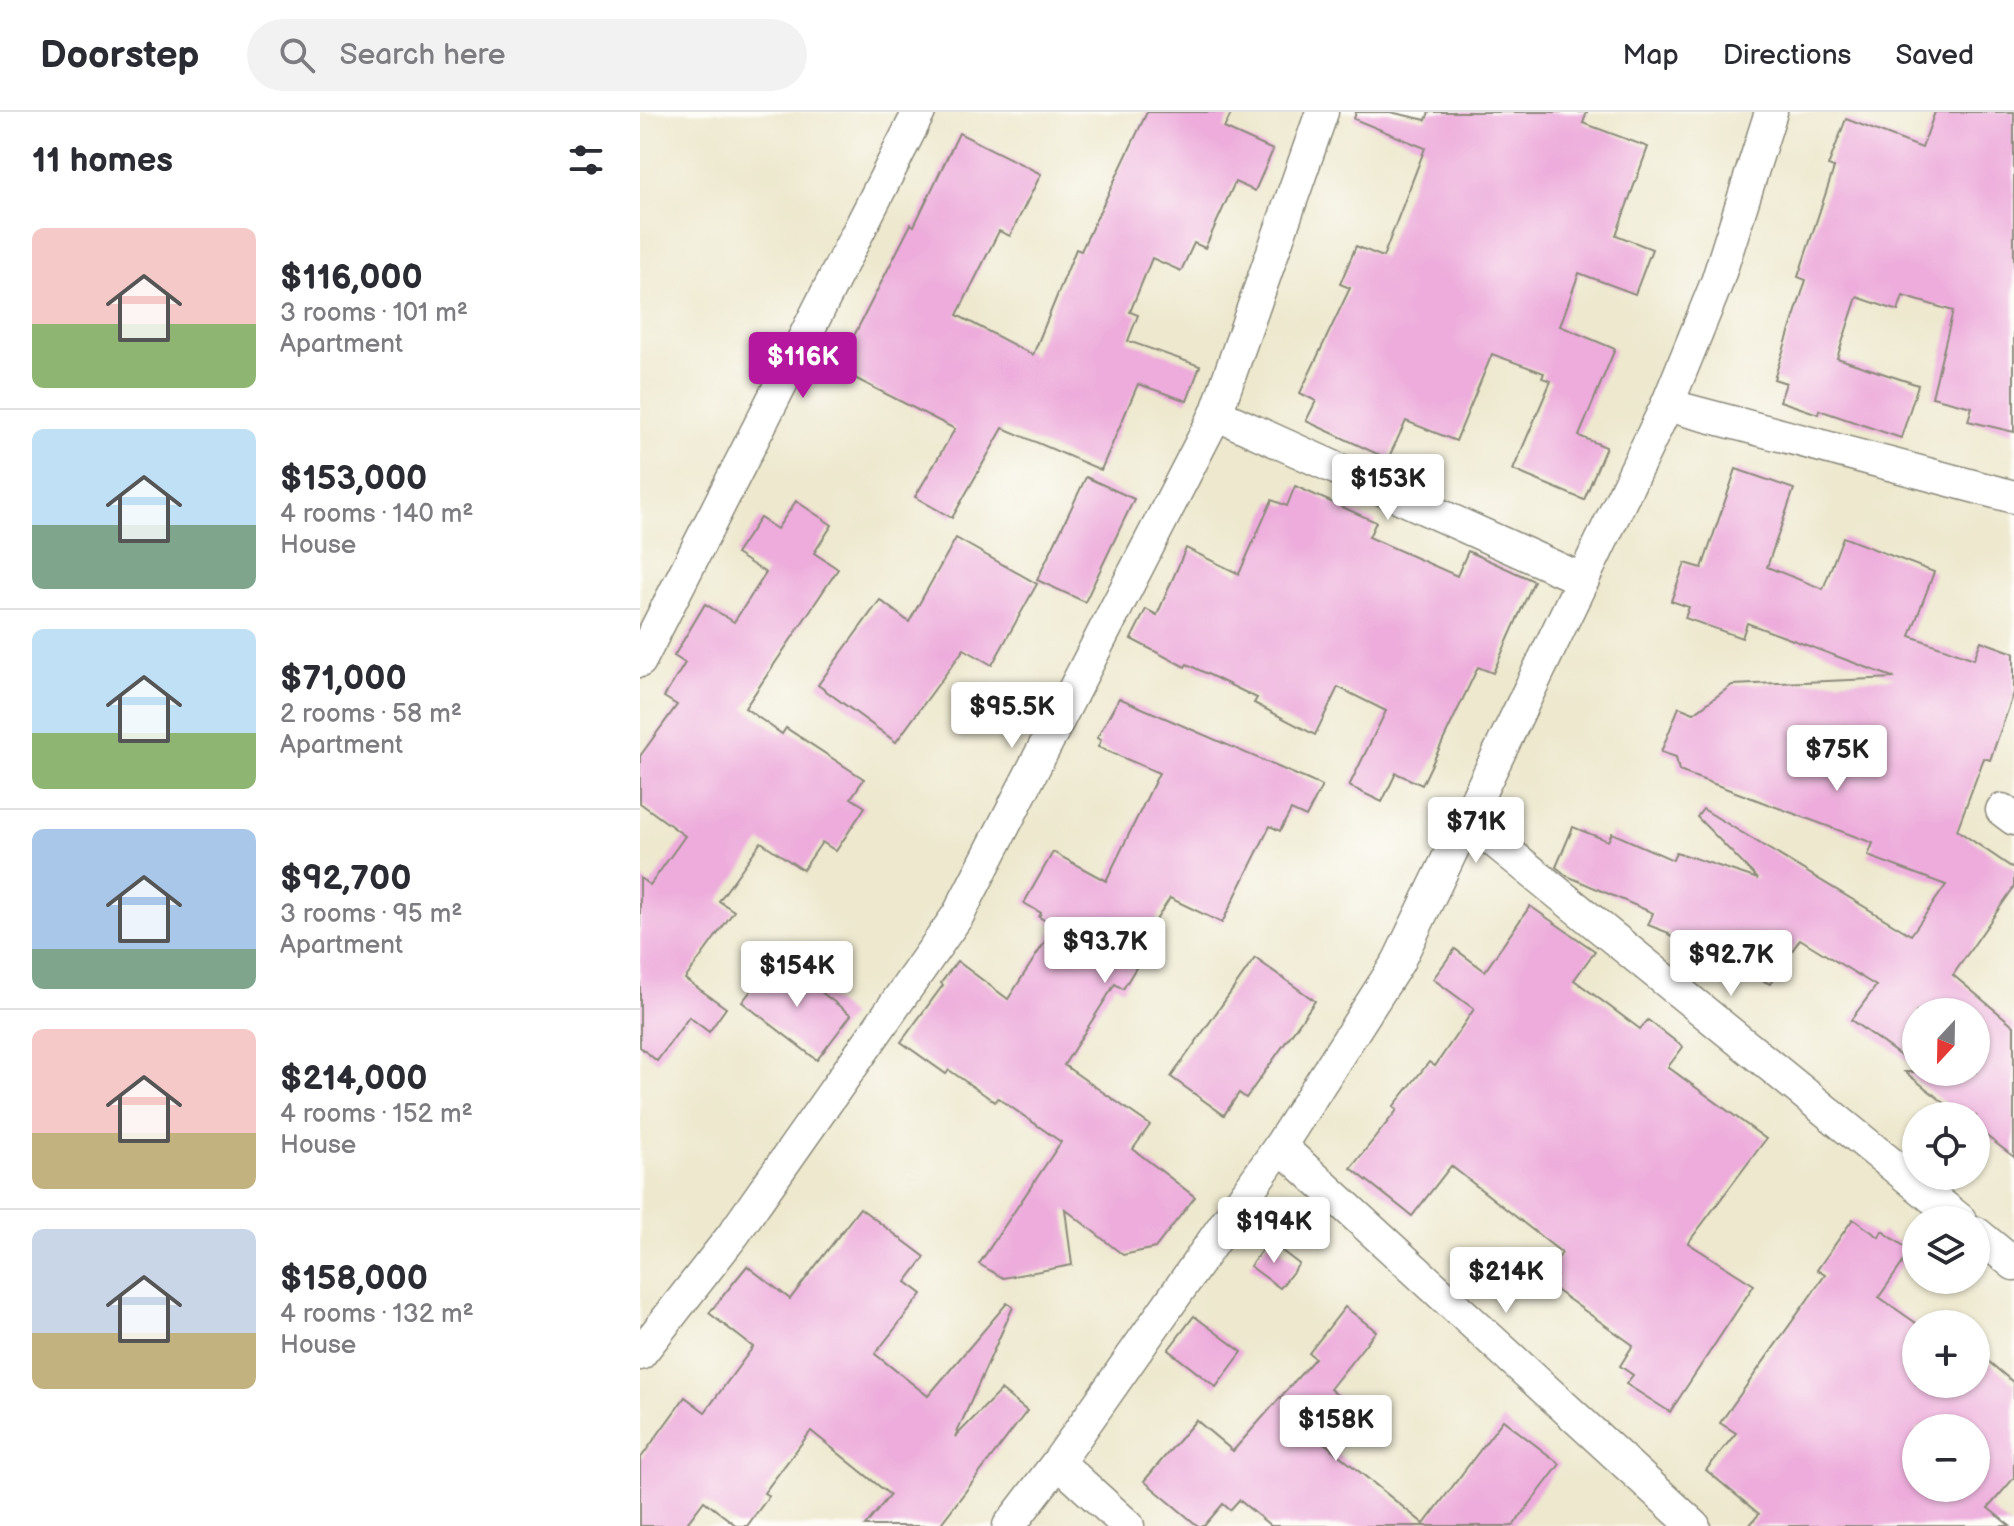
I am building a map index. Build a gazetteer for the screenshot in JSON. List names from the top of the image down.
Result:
{
  "north": "bottom",
  "page": {
    "header": "Doorstep",
    "search": "Search here",
    "nav": ["Map", "Directions", "Saved"],
    "heading": "11 homes",
    "list": [
      {
        "name": "$116,000",
        "note": "3 rooms · 101 m² · Apartment"
      },
      {
        "name": "$153,000",
        "note": "4 rooms · 140 m² · House"
      },
      {
        "name": "$71,000",
        "note": "2 rooms · 58 m² · Apartment"
      },
      {
        "name": "$92,700",
        "note": "3 rooms · 95 m² · Apartment"
      },
      {
        "name": "$214,000",
        "note": "4 rooms · 152 m² · House"
      },
      {
        "name": "$158,000",
        "note": "4 rooms · 132 m² · House"
      }
    ],
    "price": [
      "$116K",
      "$153K",
      "$95.5K",
      "$75K",
      "$71K",
      "$93.7K",
      "$92.7K",
      "$154K",
      "$194K",
      "$214K",
      "$158K"
    ],
    "map_buttons": ["+", "−"]
  }
}
